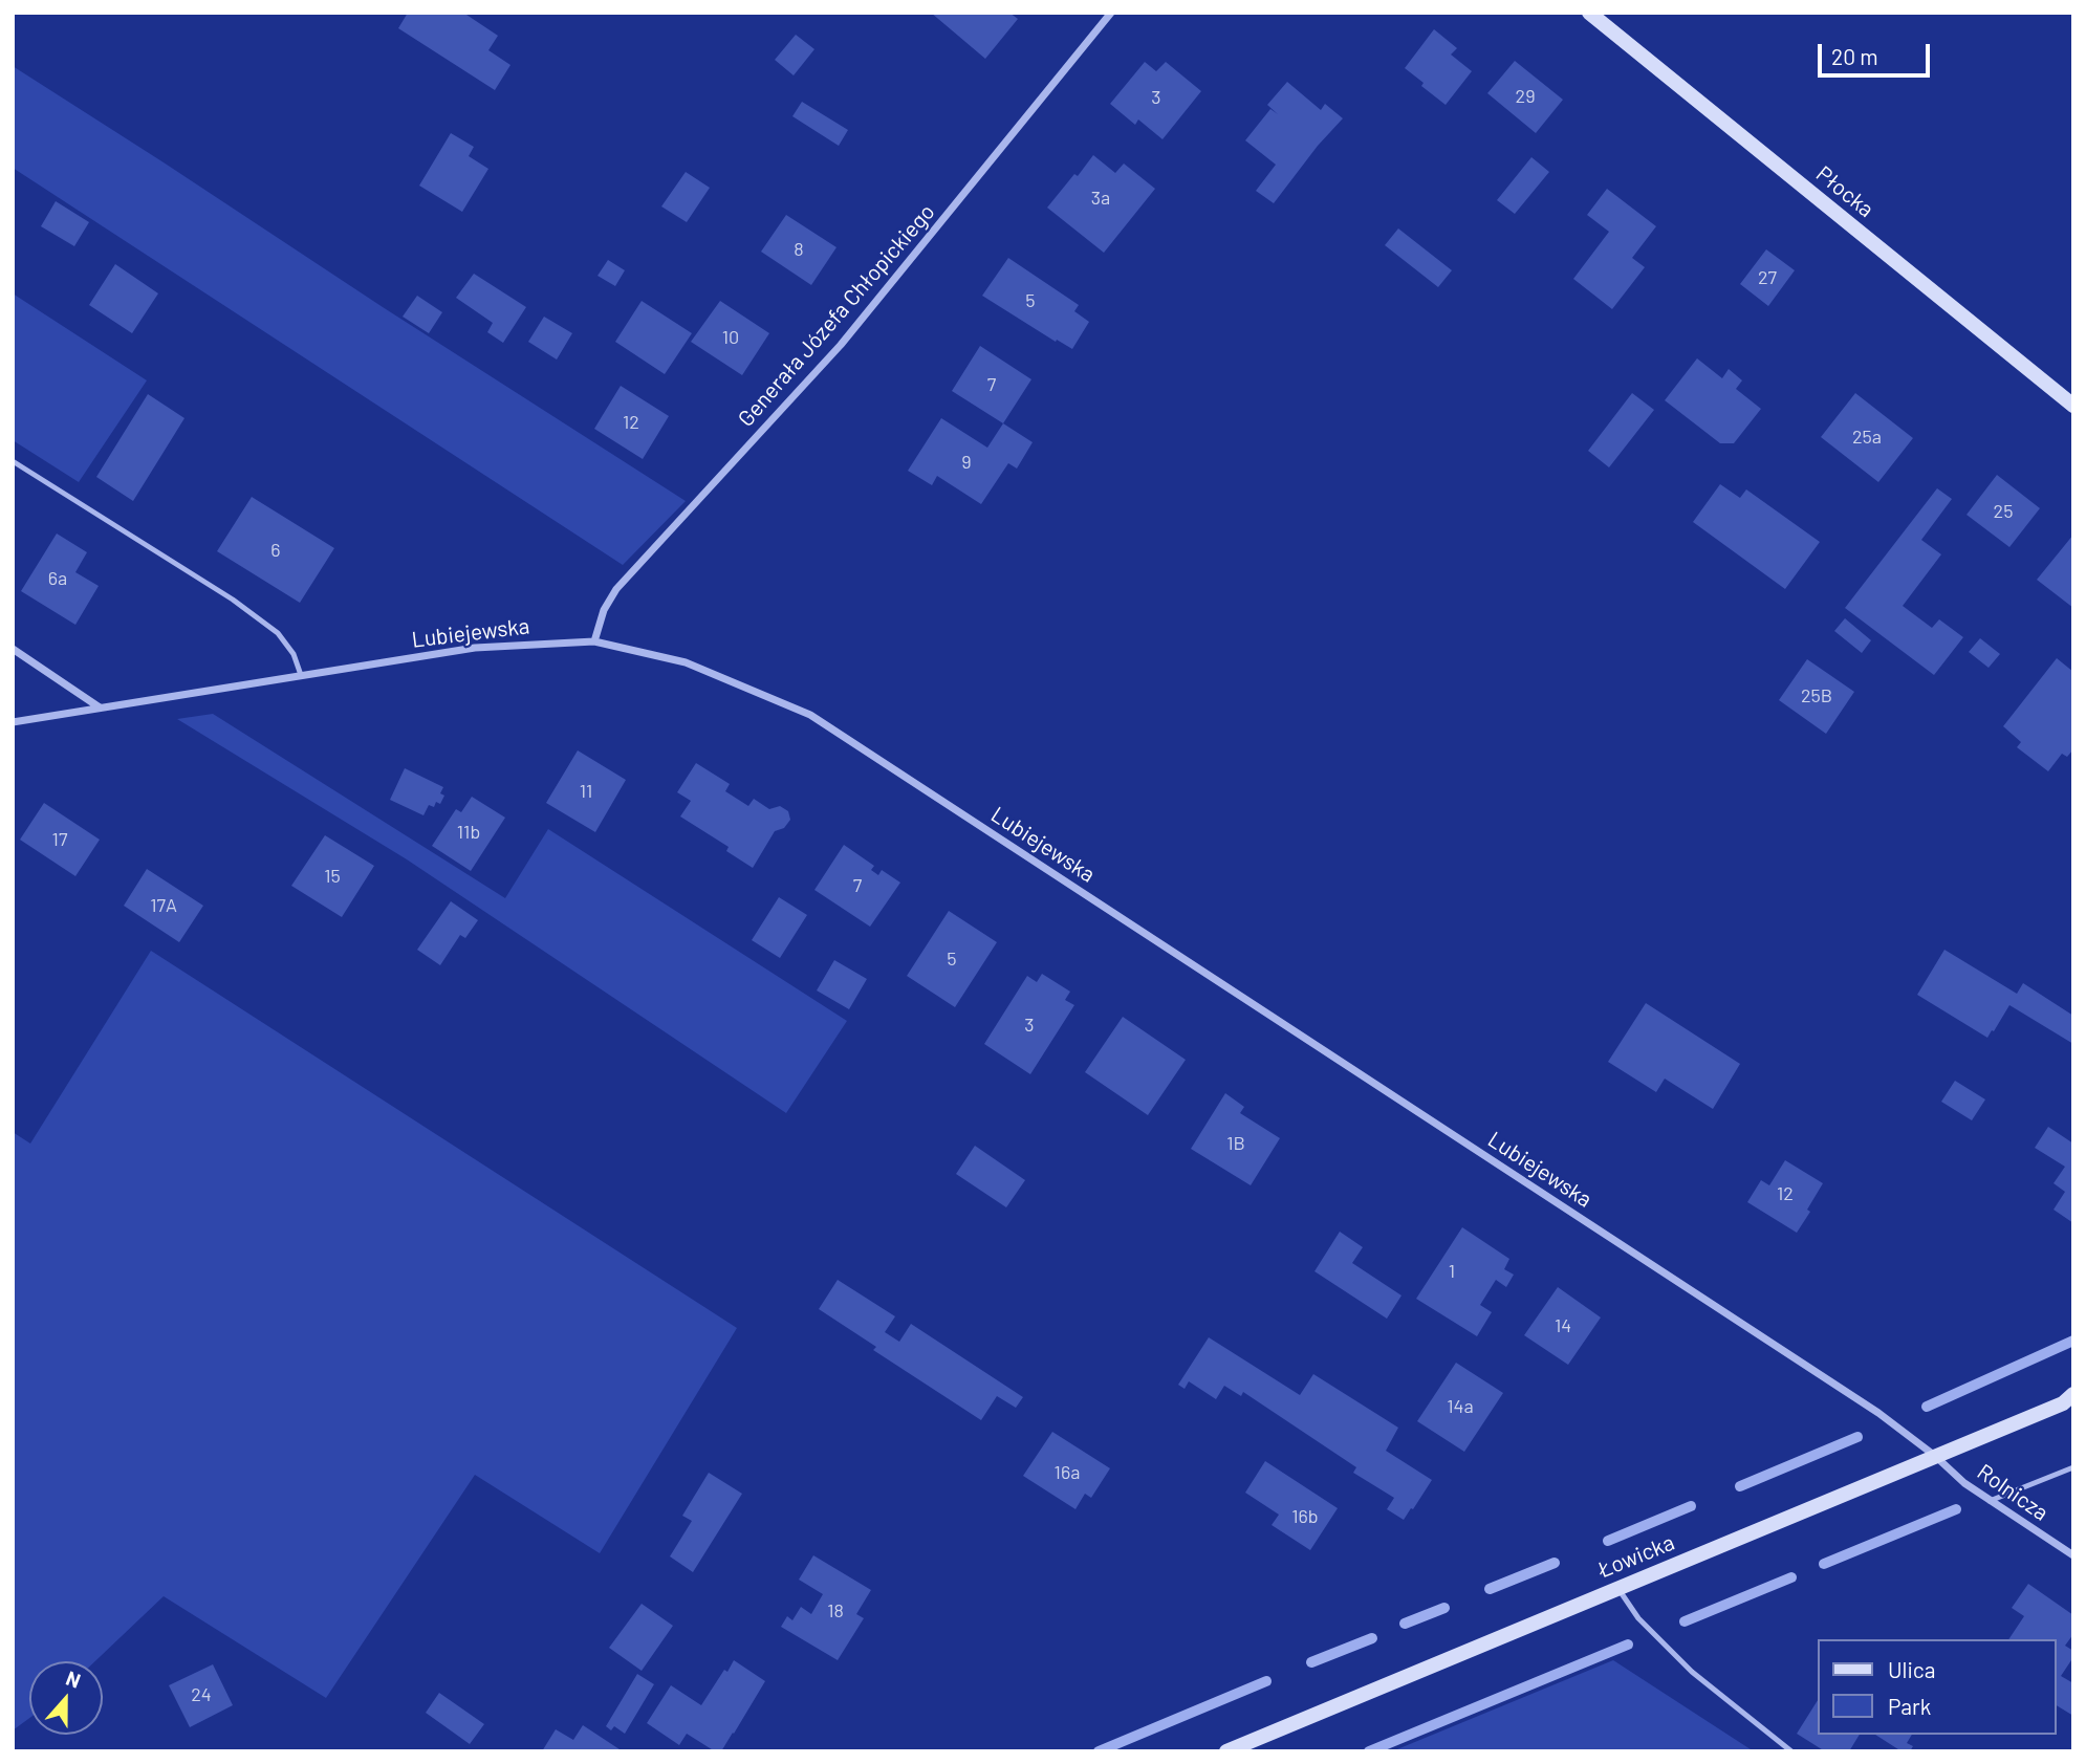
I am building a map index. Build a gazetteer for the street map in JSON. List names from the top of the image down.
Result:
{
  "streets": {
    "street": [
      "Płocka",
      "Generała Józefa Chłopickiego",
      "Lubiejewska",
      "Rolnicza",
      "Łowicka"
    ]
  },
  "crossings": [
    ["Generała Józefa Chłopickiego", "Lubiejewska"],
    ["Lubiejewska", "Rolnicza"],
    ["Lubiejewska", "Łowicka"],
    ["Rolnicza", "Łowicka"]
  ],
  "house_numbers": [
    "29",
    "3",
    "3a",
    "8",
    "27",
    "5",
    "10",
    "7",
    "12",
    "25a",
    "9",
    "25",
    "6",
    "6a",
    "25B",
    "11",
    "11b",
    "17",
    "15",
    "7",
    "17A",
    "5",
    "3",
    "1B",
    "12",
    "1",
    "14",
    "14a",
    "16a",
    "16b",
    "18",
    "24"
  ],
  "legend": ["Ulica", "Park"],
  "scale_bar": "20 m",
  "north": "top"
}
